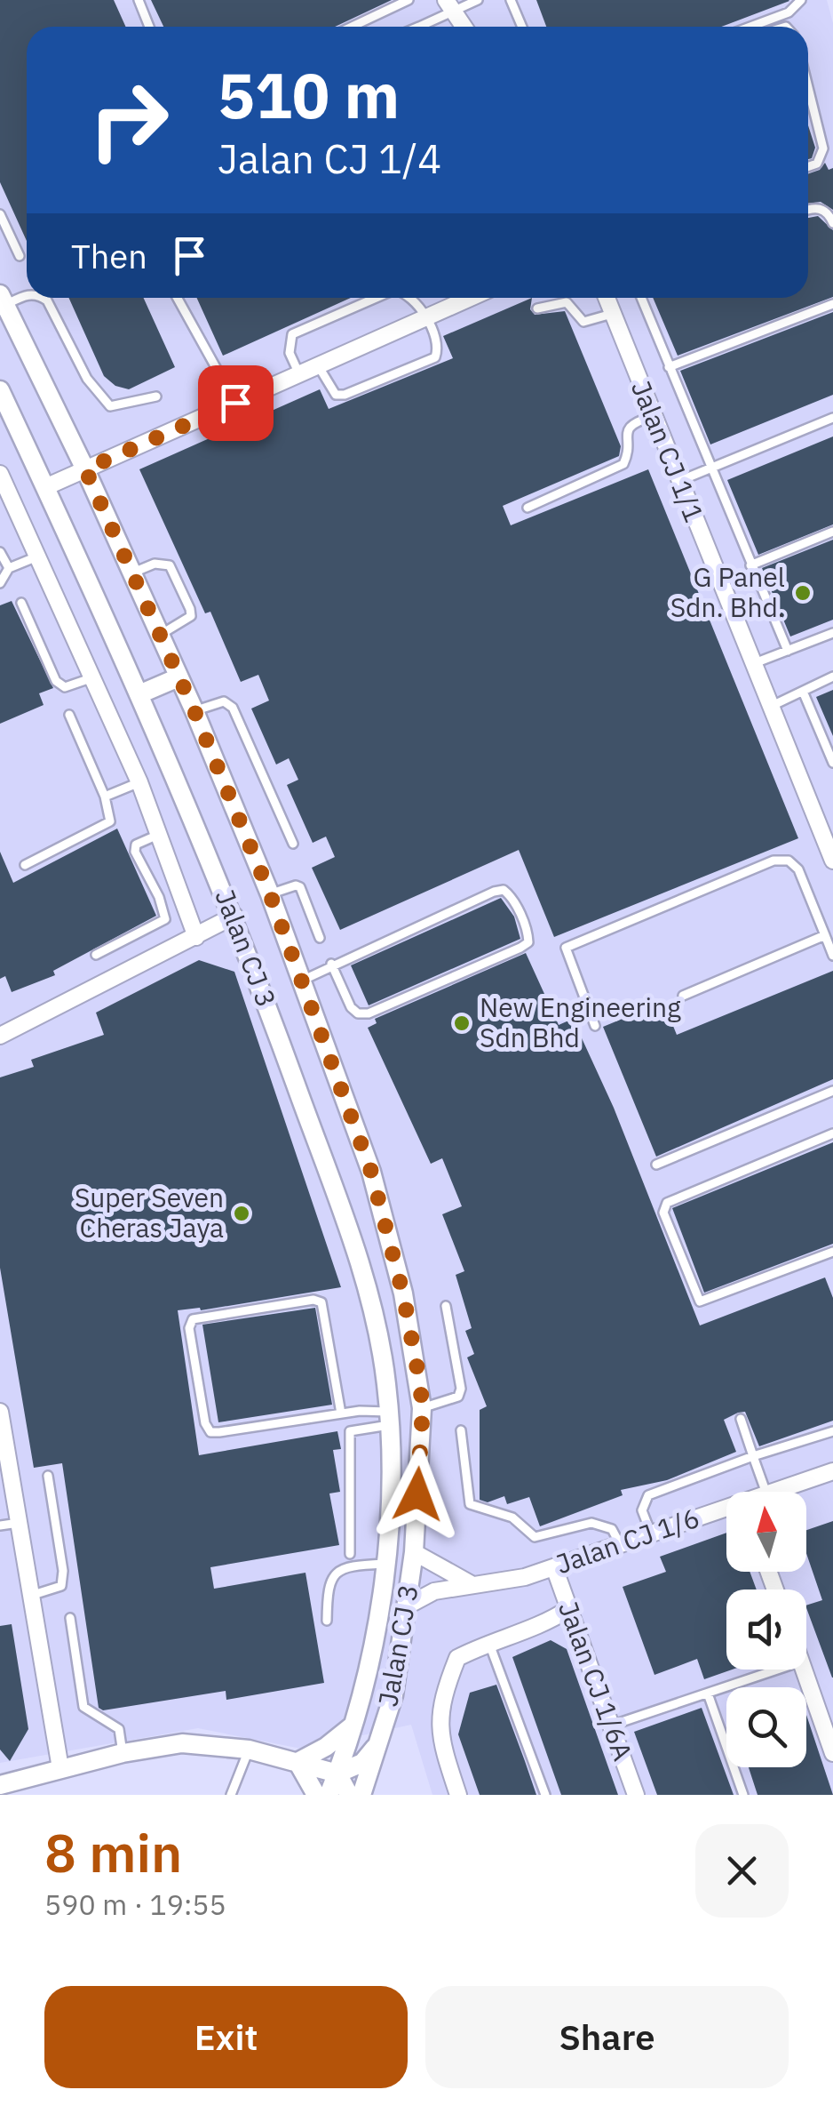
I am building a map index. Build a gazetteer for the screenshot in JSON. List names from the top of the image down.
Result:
{
  "streets": {
    "street": [
      "Jalan CJ 1/1",
      "Jalan CJ 3",
      "Jalan CJ 1/6",
      "Jalan CJ 1/6A"
    ]
  },
  "crossings": [
    ["Jalan CJ 3", "Jalan CJ 1/6"],
    ["Jalan CJ 1/6", "Jalan CJ 1/6A"]
  ],
  "places": ["G Panel Sdn. Bhd.", "New Engineering Sdn Bhd", "Super Seven Cheras Jaya"],
  "north": "top",
  "page": {
    "turn": ["510 m", "Jalan CJ 1/4"],
    "then": "Then",
    "heading": ["8 min", "590 m · 19:55"],
    "buttons": ["Exit", "Share"]
  }
}
